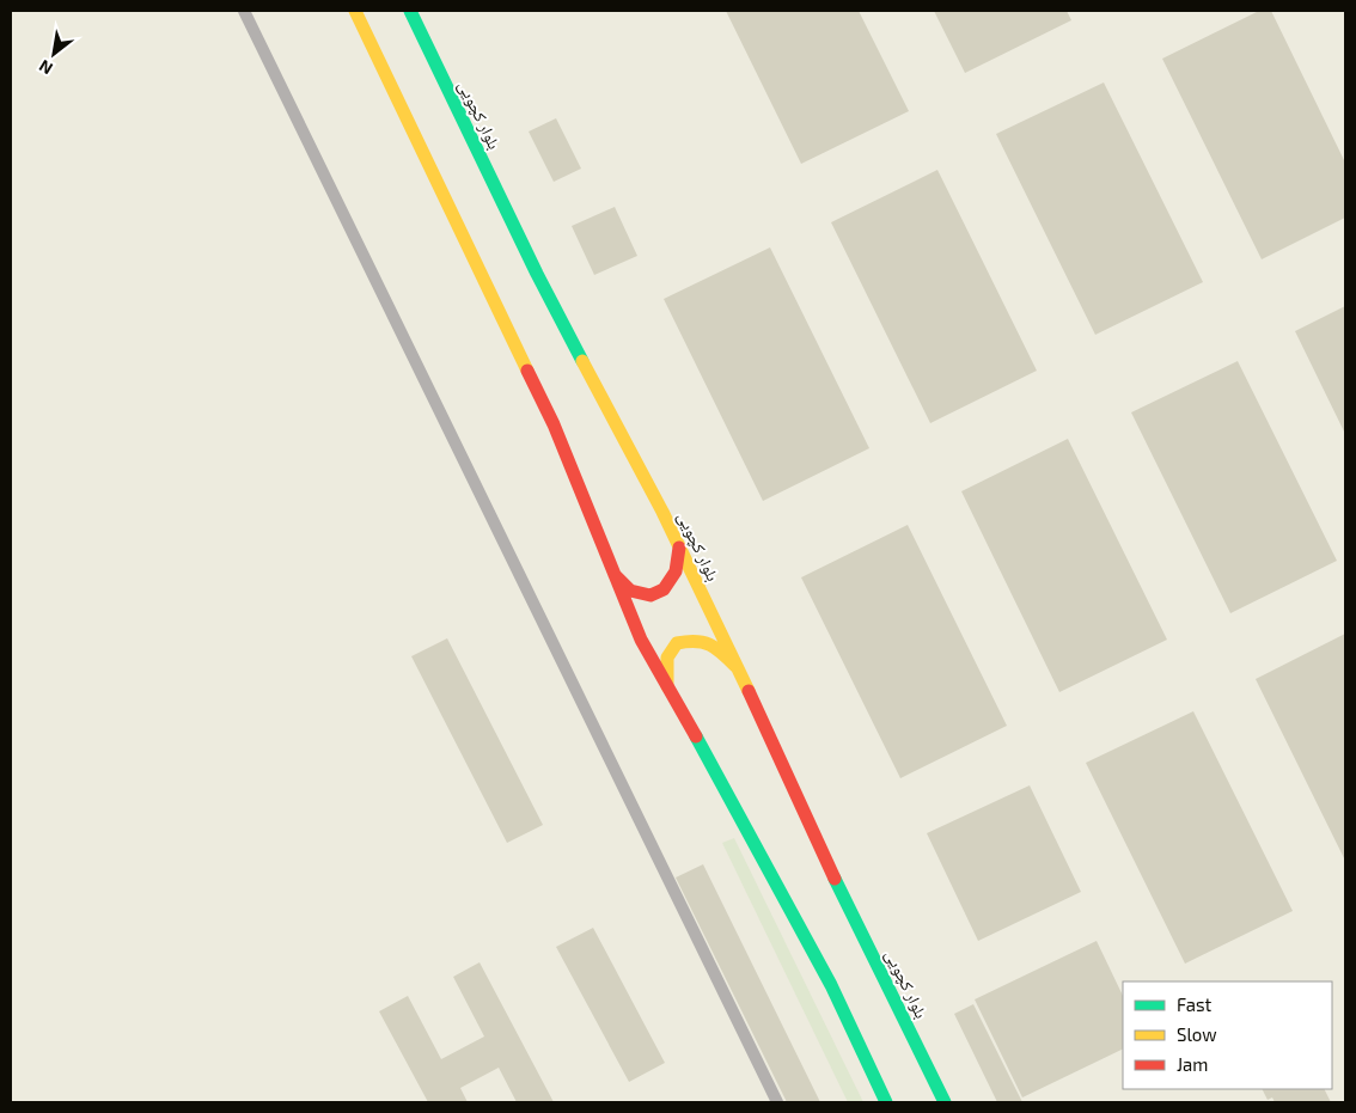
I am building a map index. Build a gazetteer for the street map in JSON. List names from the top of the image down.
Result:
{
  "streets": {
    "main road": ["بلوار کچویی"]
  },
  "legend": ["Fast", "Slow", "Jam"],
  "north": "bottom left"
}
